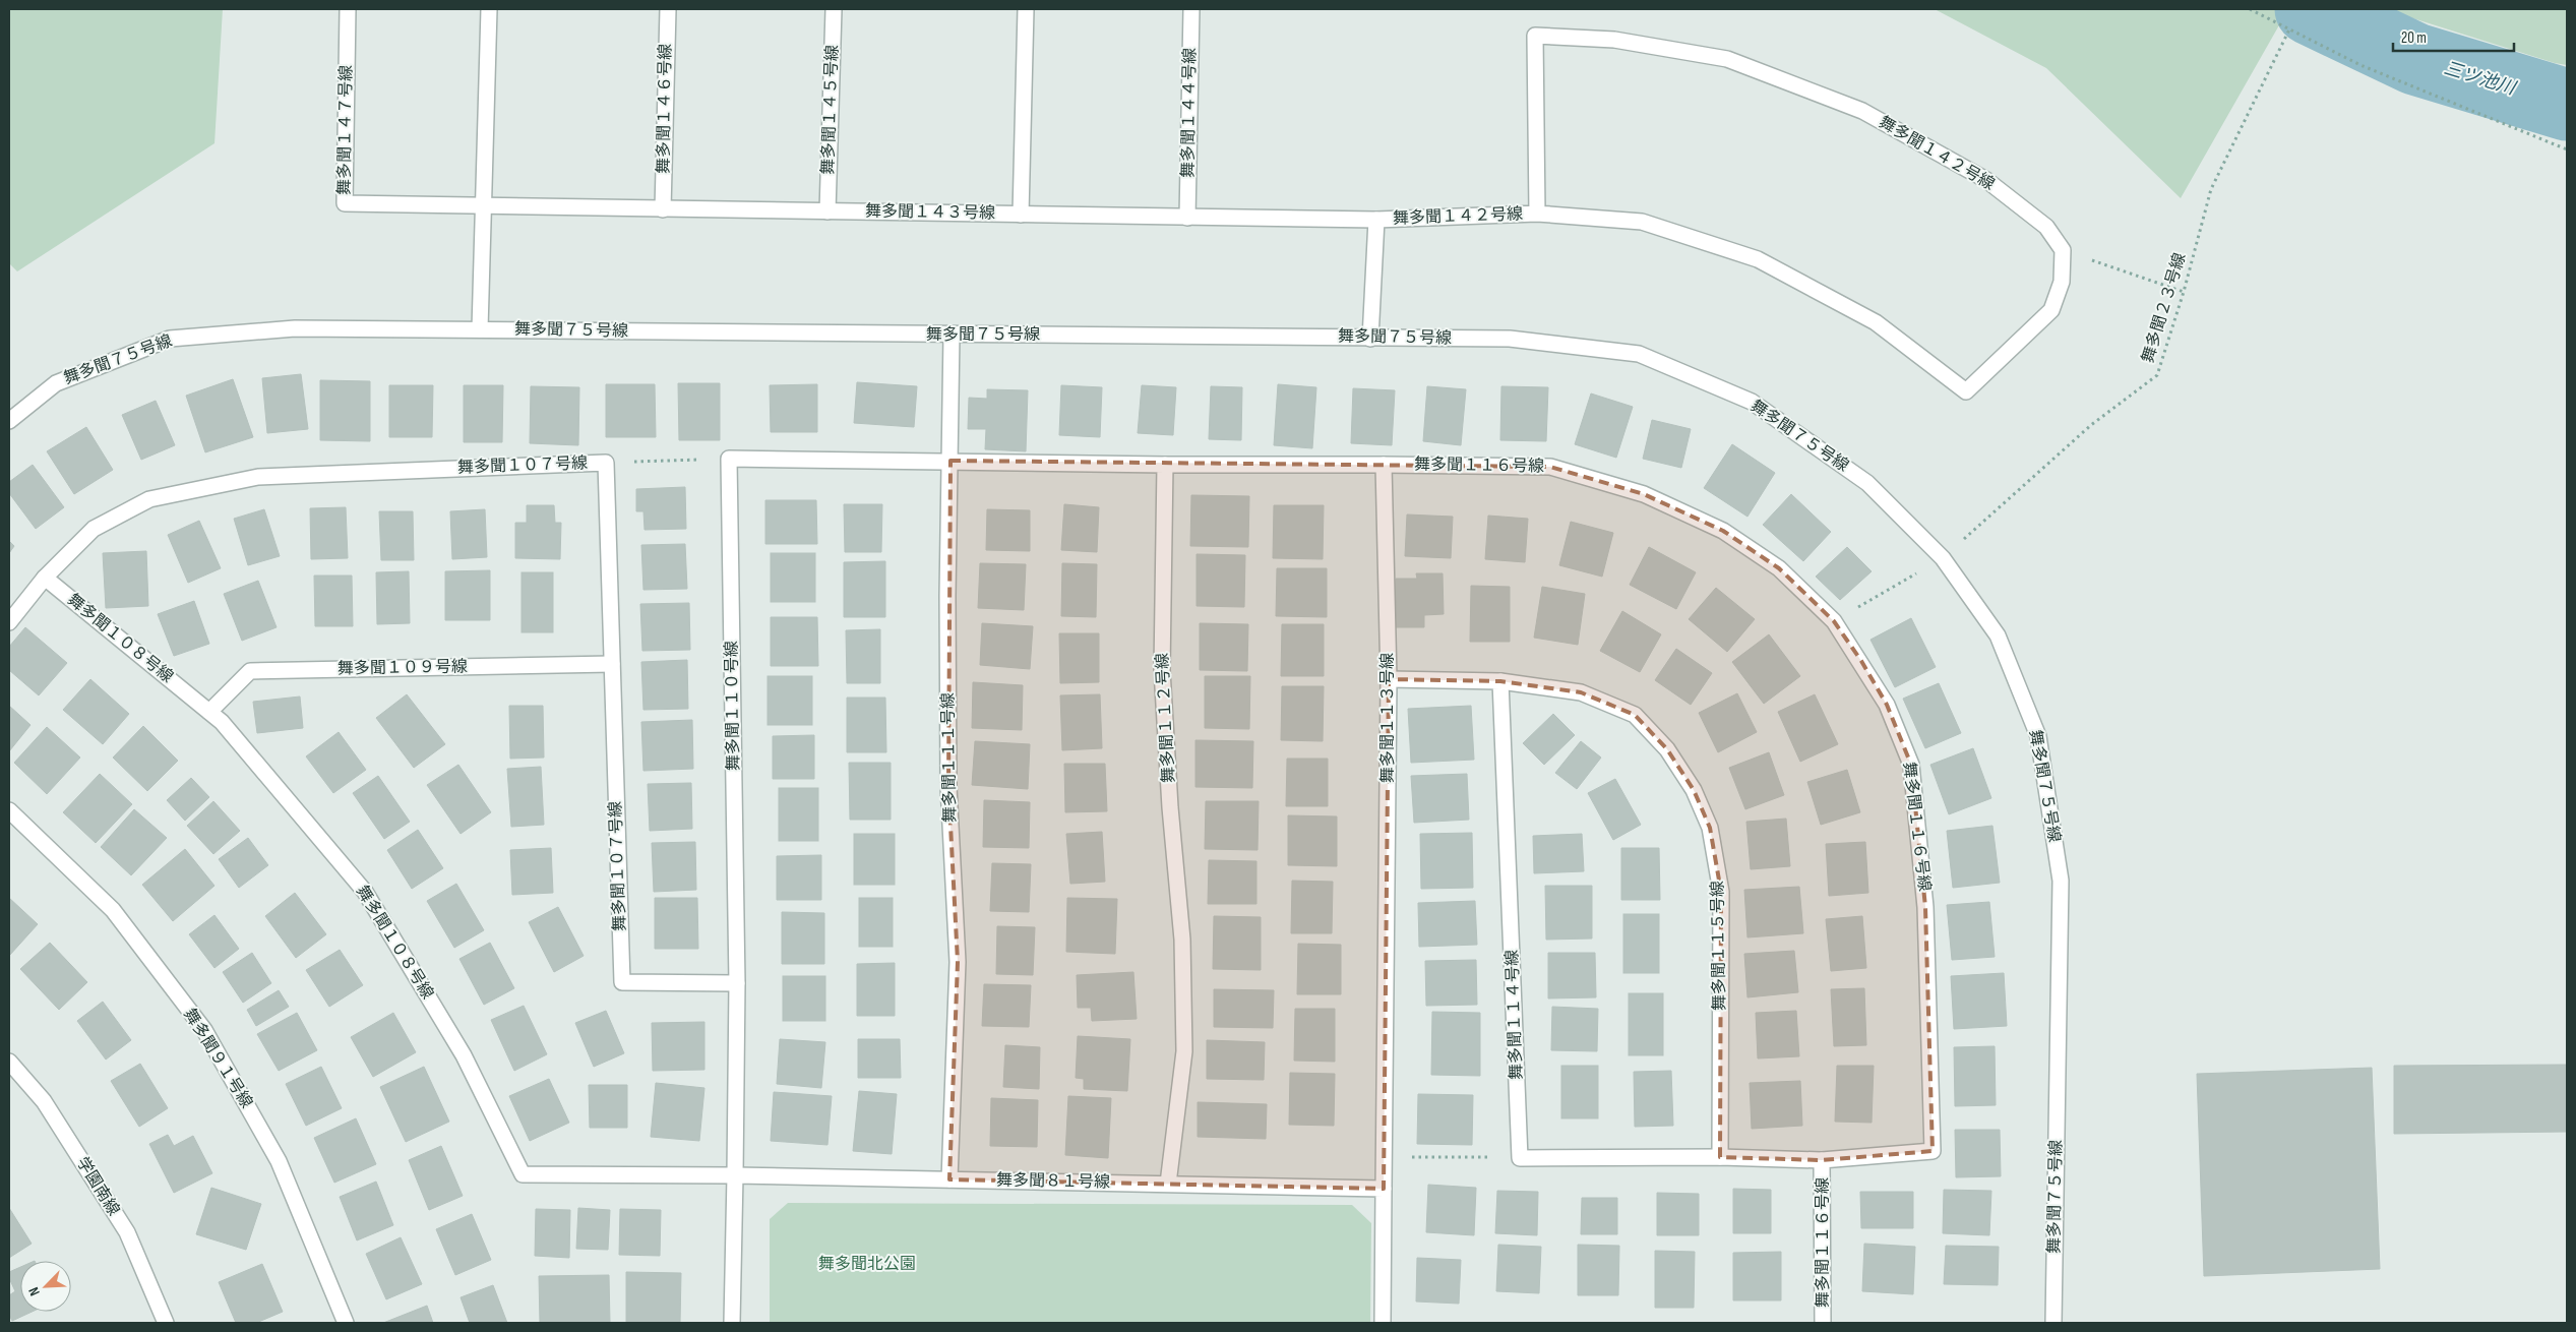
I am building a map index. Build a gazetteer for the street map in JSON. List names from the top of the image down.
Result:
{
  "streets": {
    "street": [
      "舞多聞１４６号線",
      "舞多聞１４５号線",
      "舞多聞１４４号線",
      "舞多聞１４７号線",
      "舞多聞１４２号線",
      "舞多聞１４３号線",
      "舞多聞７５号線",
      "舞多聞１０７号線",
      "舞多聞１１６号線",
      "舞多聞１０８号線",
      "舞多聞１０９号線",
      "舞多聞１１０号線",
      "舞多聞１１２号線",
      "舞多聞１１３号線",
      "舞多聞１１１号線",
      "舞多聞１１５号線",
      "舞多聞１１４号線",
      "舞多聞９１号線",
      "舞多聞８１号線",
      "学園南線"
    ],
    "path": ["舞多聞２３号線"]
  },
  "crossings": [
    ["舞多聞１４６号線", "舞多聞１４３号線"],
    ["舞多聞１４５号線", "舞多聞１４３号線"],
    ["舞多聞１４４号線", "舞多聞１４３号線"],
    ["舞多聞１４７号線", "舞多聞１４３号線"],
    ["舞多聞１４２号線", "舞多聞１４３号線"],
    ["舞多聞１４２号線", "舞多聞７５号線"],
    ["舞多聞２３号線", "舞多聞７５号線"],
    ["舞多聞２３号線", "舞多聞１１６号線"],
    ["舞多聞７５号線", "舞多聞１１１号線"],
    ["舞多聞１０７号線", "舞多聞１０８号線"],
    ["舞多聞１０７号線", "舞多聞１０９号線"],
    ["舞多聞１０７号線", "舞多聞１１０号線"],
    ["舞多聞１１６号線", "舞多聞１１３号線"],
    ["舞多聞１０８号線", "舞多聞１０９号線"],
    ["舞多聞１０８号線", "舞多聞１１０号線"],
    ["舞多聞１０８号線", "舞多聞８１号線"],
    ["舞多聞１１０号線", "舞多聞８１号線"],
    ["舞多聞１１２号線", "舞多聞８１号線"],
    ["舞多聞１１３号線", "舞多聞８１号線"],
    ["舞多聞１１１号線", "舞多聞８１号線"],
    ["舞多聞１１５号線", "舞多聞１１４号線"]
  ],
  "water": ["三ツ池川"],
  "parks": ["舞多聞北公園"],
  "scale_bar": "20 m",
  "north": "bottom left"
}
